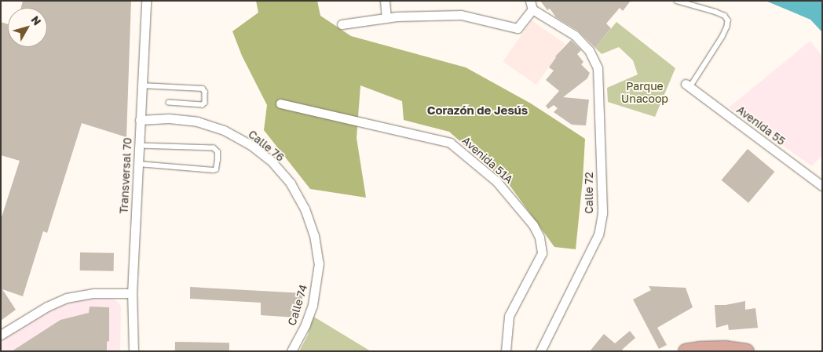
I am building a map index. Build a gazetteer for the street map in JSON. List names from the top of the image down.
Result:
{
  "streets": {
    "street": [
      "Avenida 55",
      "Calle 76",
      "Avenida 51A",
      "Transversal 70",
      "Calle 72",
      "Calle 74"
    ]
  },
  "crossings": [
    ["Calle 76", "Transversal 70"],
    ["Calle 76", "Calle 74"]
  ],
  "districts": ["Corazón de Jesús"],
  "parks": ["Parque Unacoop"],
  "north": "top right"
}
